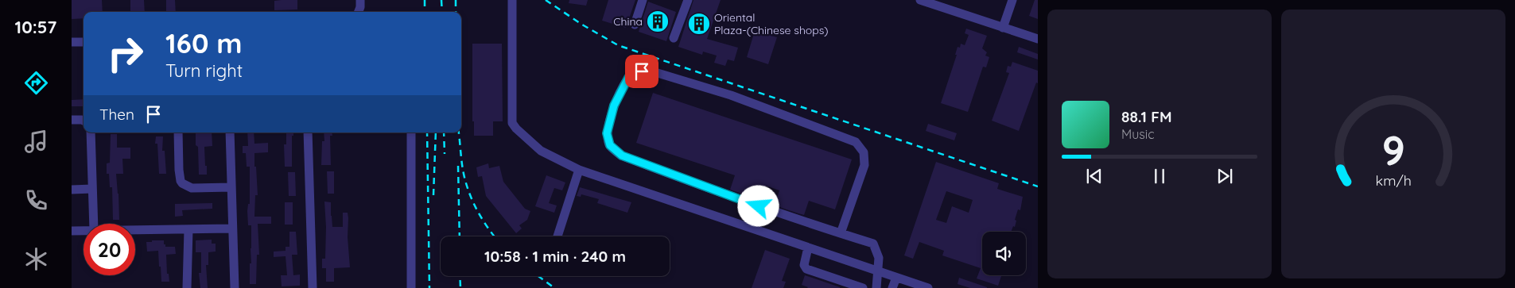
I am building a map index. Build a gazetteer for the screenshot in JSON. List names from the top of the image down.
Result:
{
  "places": {
    "building": ["China", "Oriental Plaza-(Chinese shops)"]
  },
  "page": {
    "tabs": "10:57",
    "turn": ["160 m", "Turn right"],
    "then": "Then",
    "song": ["88.1 FM", "Music"],
    "limit": "20",
    "trip": "10:58 · 1 min · 240 m",
    "gauge": ["9", "km/h"]
  }
}
